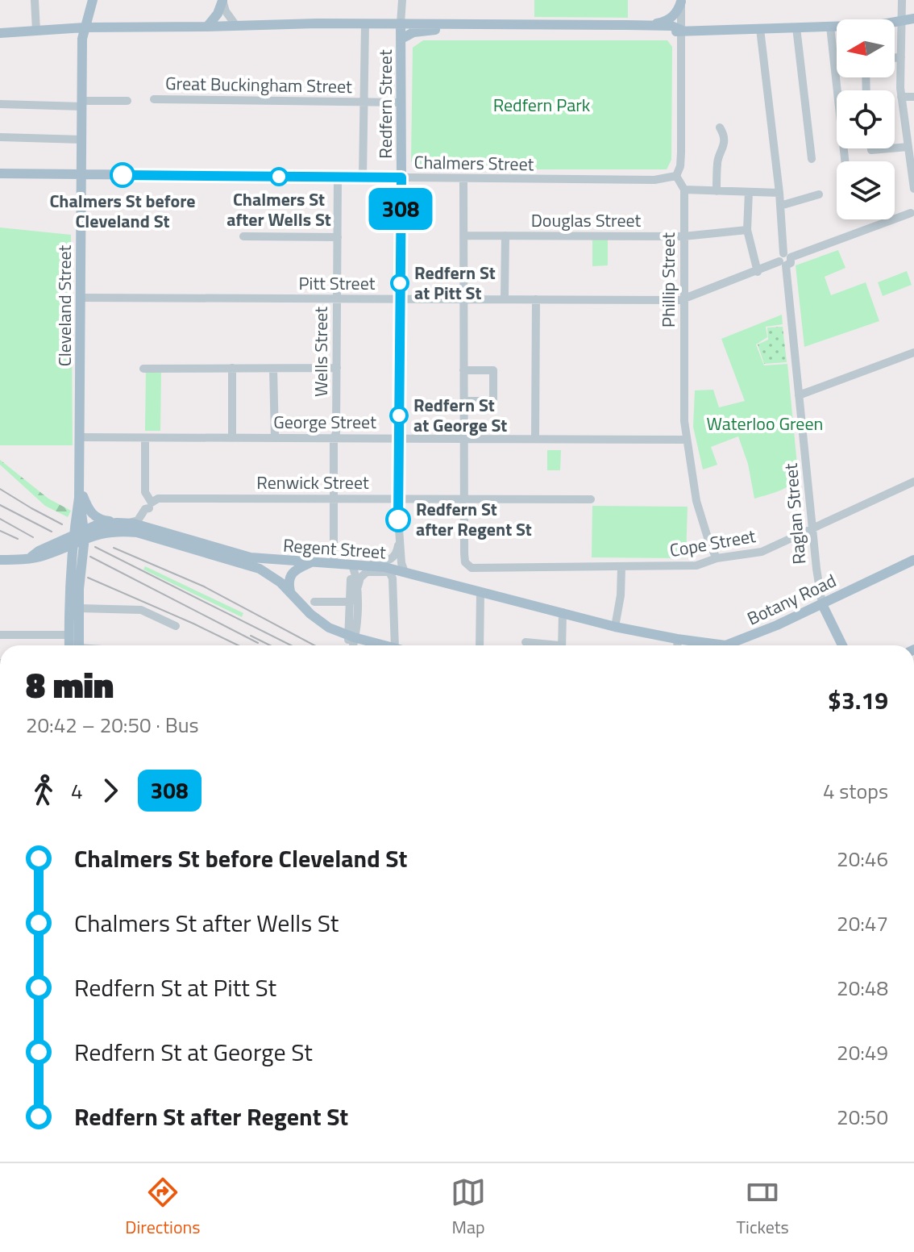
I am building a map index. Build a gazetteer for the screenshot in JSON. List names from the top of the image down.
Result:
{
  "streets": {
    "main road": [
      "Redfern Street",
      "Chalmers Street",
      "Cleveland Street",
      "Regent Street",
      "Botany Road"
    ],
    "street": [
      "Great Buckingham Street",
      "Douglas Street",
      "Phillip Street",
      "Pitt Street",
      "Wells Street",
      "George Street",
      "Renwick Street",
      "Raglan Street",
      "Cope Street"
    ]
  },
  "crossings": [
    ["Great Buckingham Street", "Redfern Street"],
    ["Redfern Street", "Chalmers Street"],
    ["Redfern Street", "Pitt Street"],
    ["Redfern Street", "George Street"],
    ["Redfern Street", "Renwick Street"],
    ["Redfern Street", "Regent Street"],
    ["Chalmers Street", "Cleveland Street"],
    ["Chalmers Street", "Wells Street"],
    ["Douglas Street", "Phillip Street"],
    ["Phillip Street", "Pitt Street"],
    ["Phillip Street", "George Street"],
    ["Phillip Street", "Cope Street"],
    ["Pitt Street", "Cleveland Street"],
    ["Pitt Street", "Wells Street"],
    ["Pitt Street", "Raglan Street"],
    ["Cleveland Street", "George Street"],
    ["Cleveland Street", "Regent Street"],
    ["Wells Street", "George Street"],
    ["Wells Street", "Renwick Street"],
    ["Wells Street", "Regent Street"],
    ["Renwick Street", "Cope Street"],
    ["Raglan Street", "Cope Street"],
    ["Raglan Street", "Botany Road"],
    ["Regent Street", "Botany Road"]
  ],
  "parks": ["Redfern Park", "Waterloo Green"],
  "places": [
    "Chalmers St before Cleveland St",
    "Chalmers St after Wells St",
    "Redfern St at Pitt St",
    "Redfern St at George St",
    "Redfern St after Regent St"
  ],
  "lines": ["bus line 308"],
  "north": "left",
  "page": {
    "on_map": "308",
    "heading": ["8 min", "20:42 – 20:50 · Bus", "$3.19"],
    "legs": ["4", "308", "4 stops"],
    "list": [
      {
        "name": "Chalmers St before Cleveland St",
        "value": "20:46"
      },
      {
        "name": "Chalmers St after Wells St",
        "value": "20:47"
      },
      {
        "name": "Redfern St at Pitt St",
        "value": "20:48"
      },
      {
        "name": "Redfern St at George St",
        "value": "20:49"
      },
      {
        "name": "Redfern St after Regent St",
        "value": "20:50"
      }
    ],
    "tabs": ["Directions", "Map", "Tickets"]
  }
}
